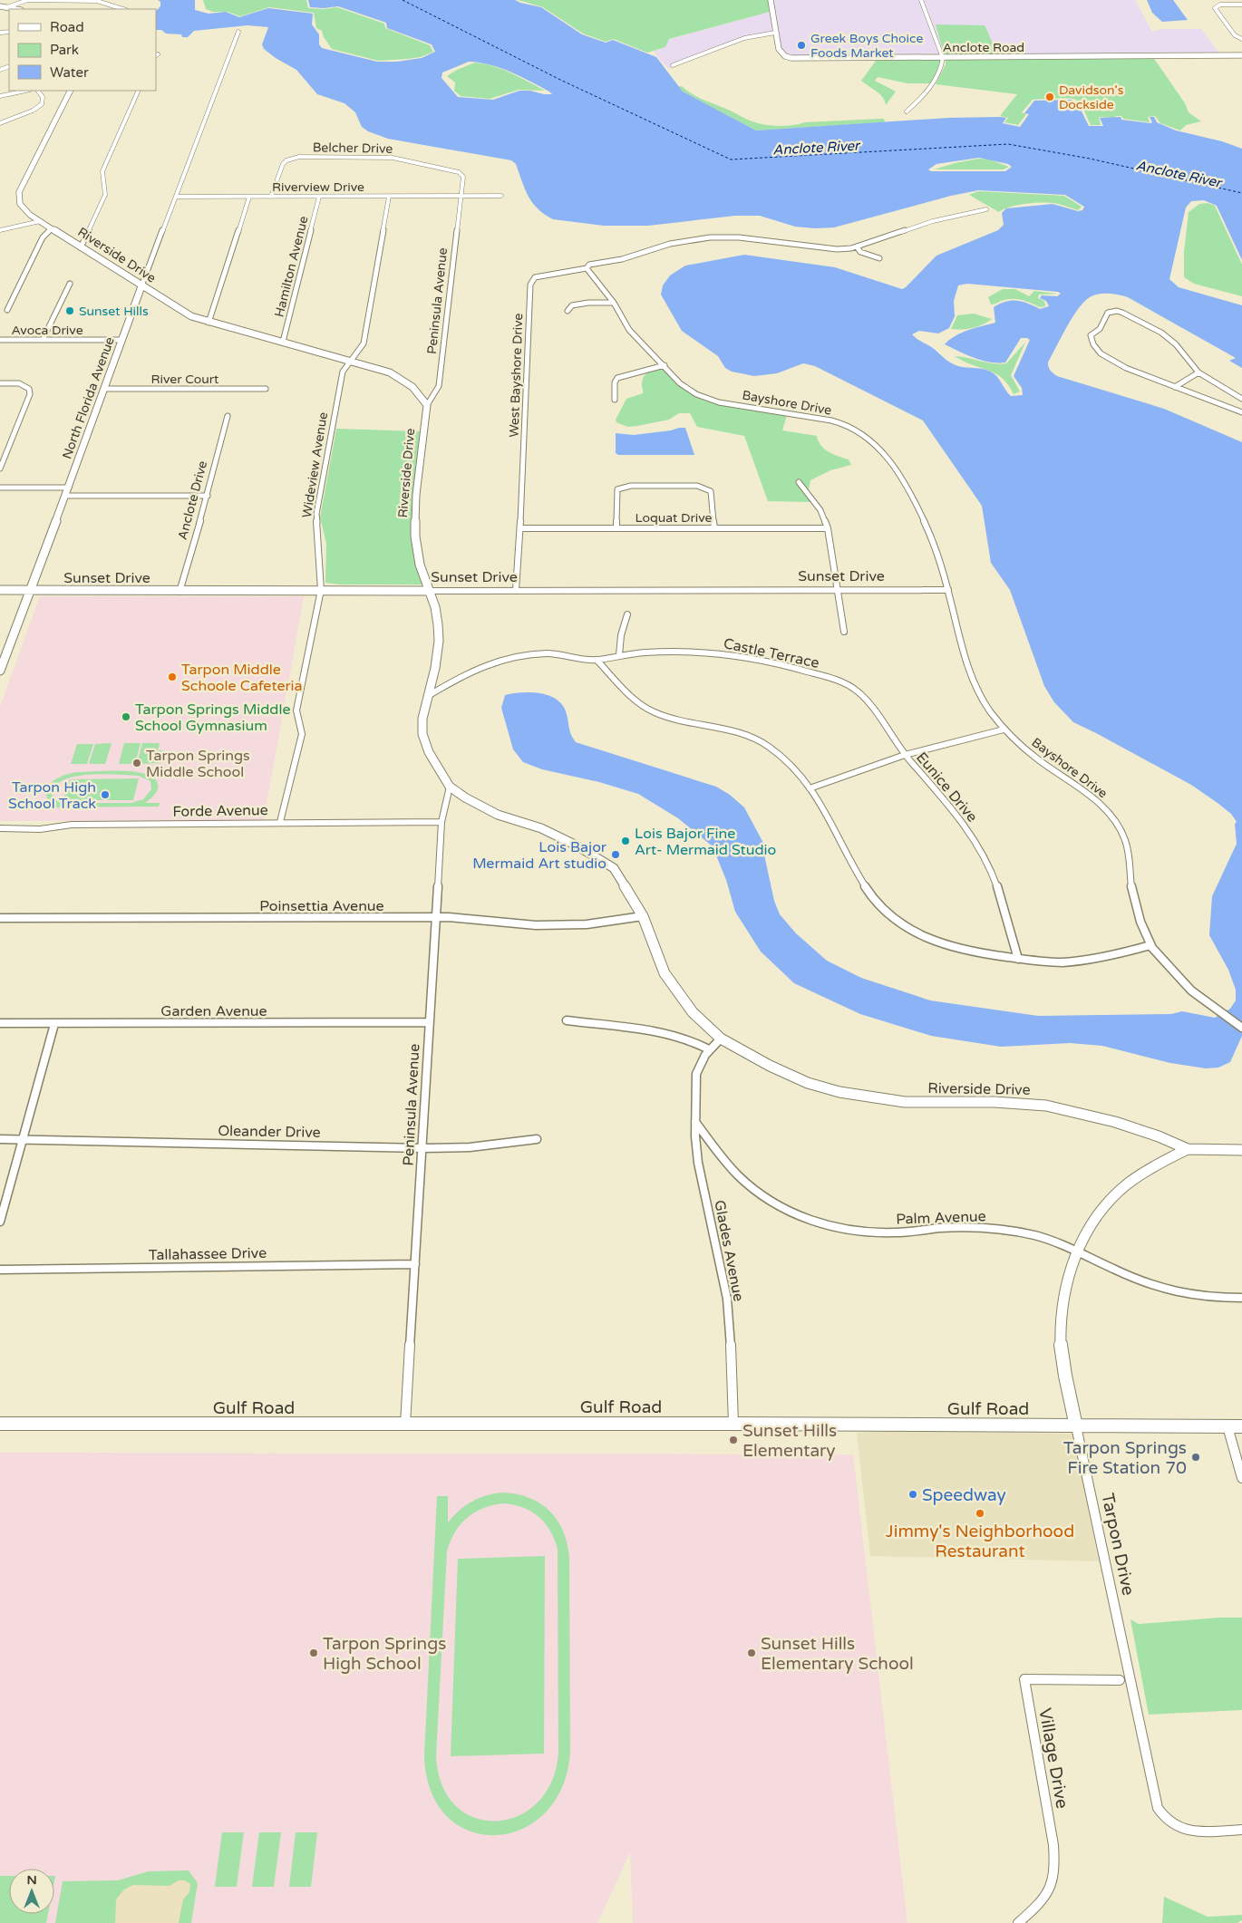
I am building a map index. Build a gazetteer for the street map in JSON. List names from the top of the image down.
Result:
{
  "streets": {
    "street": [
      "Anclote Road",
      "Belcher Drive",
      "Riverview Drive",
      "Riverside Drive",
      "Hamilton Avenue",
      "Peninsula Avenue",
      "Avoca Drive",
      "West Bayshore Drive",
      "River Court",
      "North Florida Avenue",
      "Bayshore Drive",
      "Wideview Avenue",
      "Anclote Drive",
      "Loquat Drive",
      "Sunset Drive",
      "Castle Terrace",
      "Eunice Drive",
      "Forde Avenue",
      "Poinsettia Avenue",
      "Garden Avenue",
      "Oleander Drive",
      "Palm Avenue",
      "Glades Avenue",
      "Tallahassee Drive",
      "Gulf Road",
      "Tarpon Drive",
      "Village Drive"
    ]
  },
  "crossings": [
    ["Belcher Drive", "Riverview Drive"],
    ["Belcher Drive", "Peninsula Avenue"],
    ["Riverview Drive", "Hamilton Avenue"],
    ["Riverview Drive", "Peninsula Avenue"],
    ["Riverview Drive", "North Florida Avenue"],
    ["Riverview Drive", "Wideview Avenue"],
    ["Riverside Drive", "Hamilton Avenue"],
    ["Riverside Drive", "Peninsula Avenue"],
    ["Riverside Drive", "North Florida Avenue"],
    ["Riverside Drive", "Wideview Avenue"],
    ["Riverside Drive", "Sunset Drive"],
    ["Riverside Drive", "Castle Terrace"],
    ["Riverside Drive", "Poinsettia Avenue"],
    ["Riverside Drive", "Tarpon Drive"],
    ["Peninsula Avenue", "Forde Avenue"],
    ["Peninsula Avenue", "Poinsettia Avenue"],
    ["Peninsula Avenue", "Garden Avenue"],
    ["Peninsula Avenue", "Oleander Drive"],
    ["Peninsula Avenue", "Tallahassee Drive"],
    ["Peninsula Avenue", "Gulf Road"],
    ["Avoca Drive", "North Florida Avenue"],
    ["West Bayshore Drive", "Bayshore Drive"],
    ["West Bayshore Drive", "Loquat Drive"],
    ["River Court", "North Florida Avenue"],
    ["North Florida Avenue", "Sunset Drive"],
    ["Bayshore Drive", "Sunset Drive"],
    ["Wideview Avenue", "Sunset Drive"],
    ["Wideview Avenue", "Forde Avenue"],
    ["Anclote Drive", "Sunset Drive"],
    ["Castle Terrace", "Eunice Drive"],
    ["Palm Avenue", "Glades Avenue"],
    ["Palm Avenue", "Tarpon Drive"],
    ["Glades Avenue", "Gulf Road"],
    ["Gulf Road", "Tarpon Drive"]
  ],
  "water": ["Anclote River"],
  "places": [
    "Greek Boys Choice Foods Market",
    "Davidson's Dockside",
    "Sunset Hills",
    "Tarpon Middle Schoole Cafeteria",
    "Tarpon Springs Middle School Gymnasium",
    "Tarpon Springs Middle School",
    "Tarpon High School Track",
    "Lois Bajor Fine Art- Mermaid Studio",
    "Lois Bajor Mermaid Art studio",
    "Sunset Hills Elementary",
    "Tarpon Springs Fire Station 70",
    "Speedway",
    "Jimmy's Neighborhood Restaurant",
    "Tarpon Springs High School",
    "Sunset Hills Elementary School"
  ],
  "legend": ["Road", "Park", "Water"],
  "north": "top"
}
